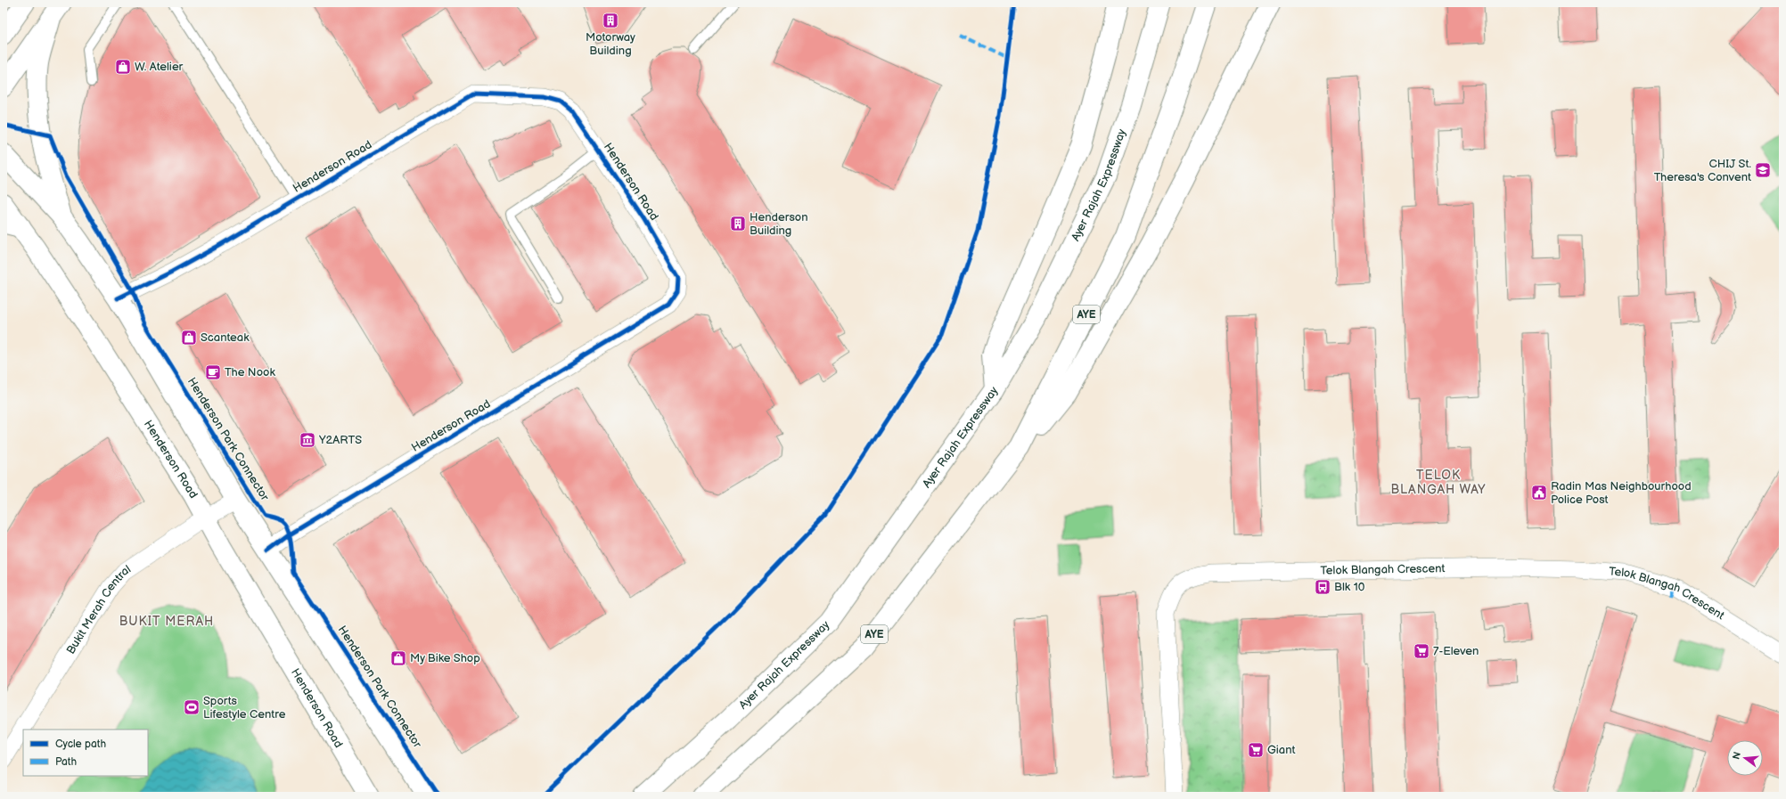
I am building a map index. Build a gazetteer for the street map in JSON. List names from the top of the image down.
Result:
{
  "streets": {
    "main road": ["Henderson Road", "Ayer Rajah Expressway", "AYE"],
    "street": ["Telok Blangah Crescent", "Bukit Merah Central"],
    "cycle path": ["Henderson Park Connector"]
  },
  "crossings": [
    ["Henderson Road", "Bukit Merah Central"]
  ],
  "districts": ["TELOK BLANGAH WAY", "BUKIT MERAH"],
  "places": {
    "building": ["Motorway Building", "Henderson Building"],
    "shop": ["W. Atelier", "Scanteak", "My Bike Shop"],
    "school or university": ["CHIJ St. Theresa's Convent"],
    "cafe": ["The Nook"],
    "museum": ["Y2ARTS"],
    "public building": ["Radin Mas Neighbourhood Police Post"],
    "bus stop": ["Blk 10"],
    "supermarket": ["7-Eleven", "Giant"],
    "sports": ["Sports Lifestyle Centre"]
  },
  "legend": ["Cycle path", "Path"],
  "north": "left"
}
